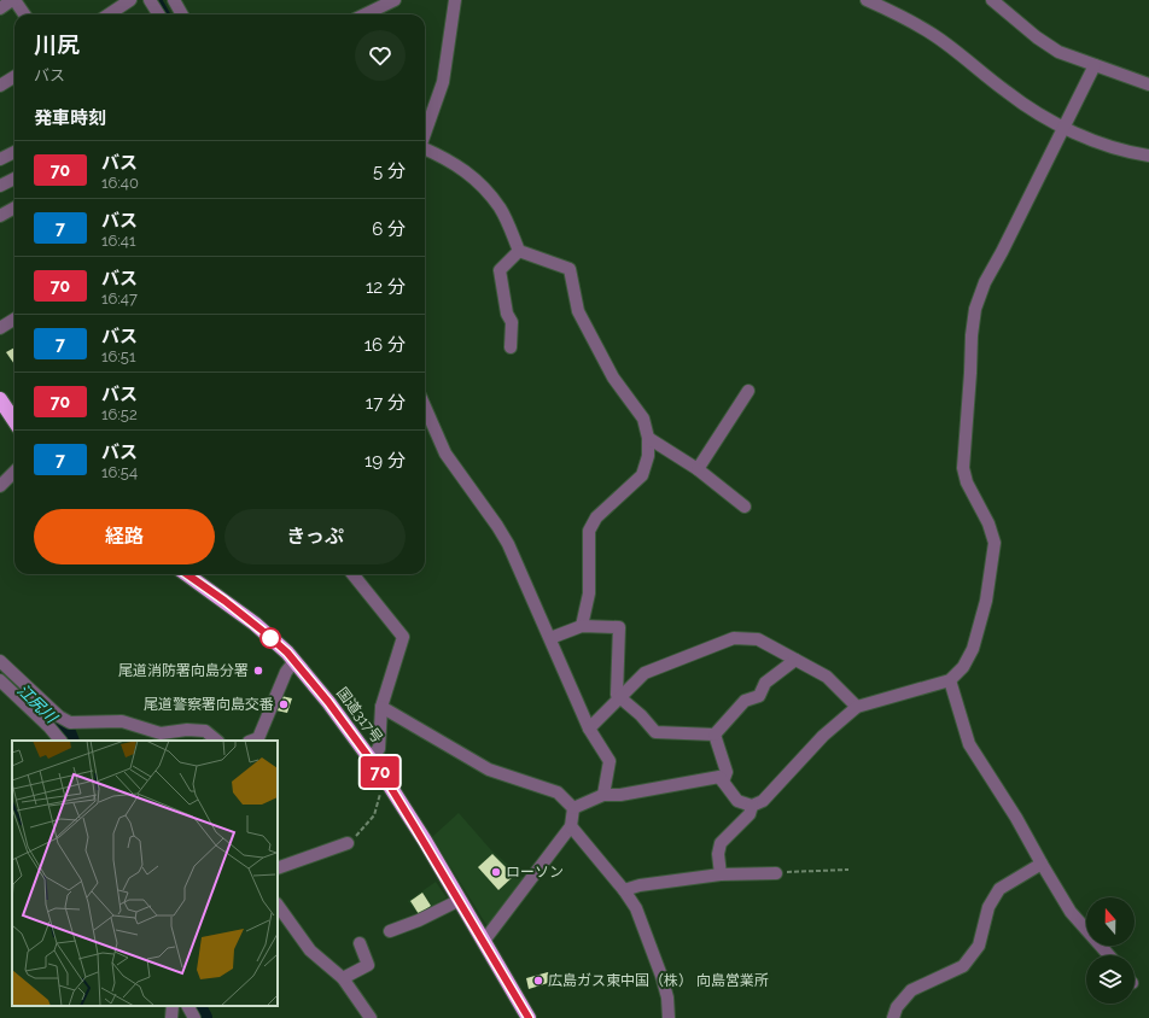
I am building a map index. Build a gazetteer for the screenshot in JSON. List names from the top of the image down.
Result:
{
  "streets": {
    "highway": ["国道317号"]
  },
  "water": ["江尻川"],
  "places": [
    "尾道消防署向島分署",
    "尾道警察署向島交番",
    "ローソン",
    "広島ガス東中国（株） 向島営業所"
  ],
  "lines": ["bus line 70"],
  "north": "top",
  "page": {
    "on_map": "70",
    "heading": [
      ["川尻", "バス"],
      "発車時刻"
    ],
    "list": [
      {
        "mark": "70",
        "name": "バス",
        "note": "16:40",
        "value": "5 分"
      },
      {
        "mark": "7",
        "name": "バス",
        "note": "16:41",
        "value": "6 分"
      },
      {
        "mark": "70",
        "name": "バス",
        "note": "16:47",
        "value": "12 分"
      },
      {
        "mark": "7",
        "name": "バス",
        "note": "16:51",
        "value": "16 分"
      },
      {
        "mark": "70",
        "name": "バス",
        "note": "16:52",
        "value": "17 分"
      },
      {
        "mark": "7",
        "name": "バス",
        "note": "16:54",
        "value": "19 分"
      }
    ],
    "buttons": ["経路", "きっぷ"]
  }
}
